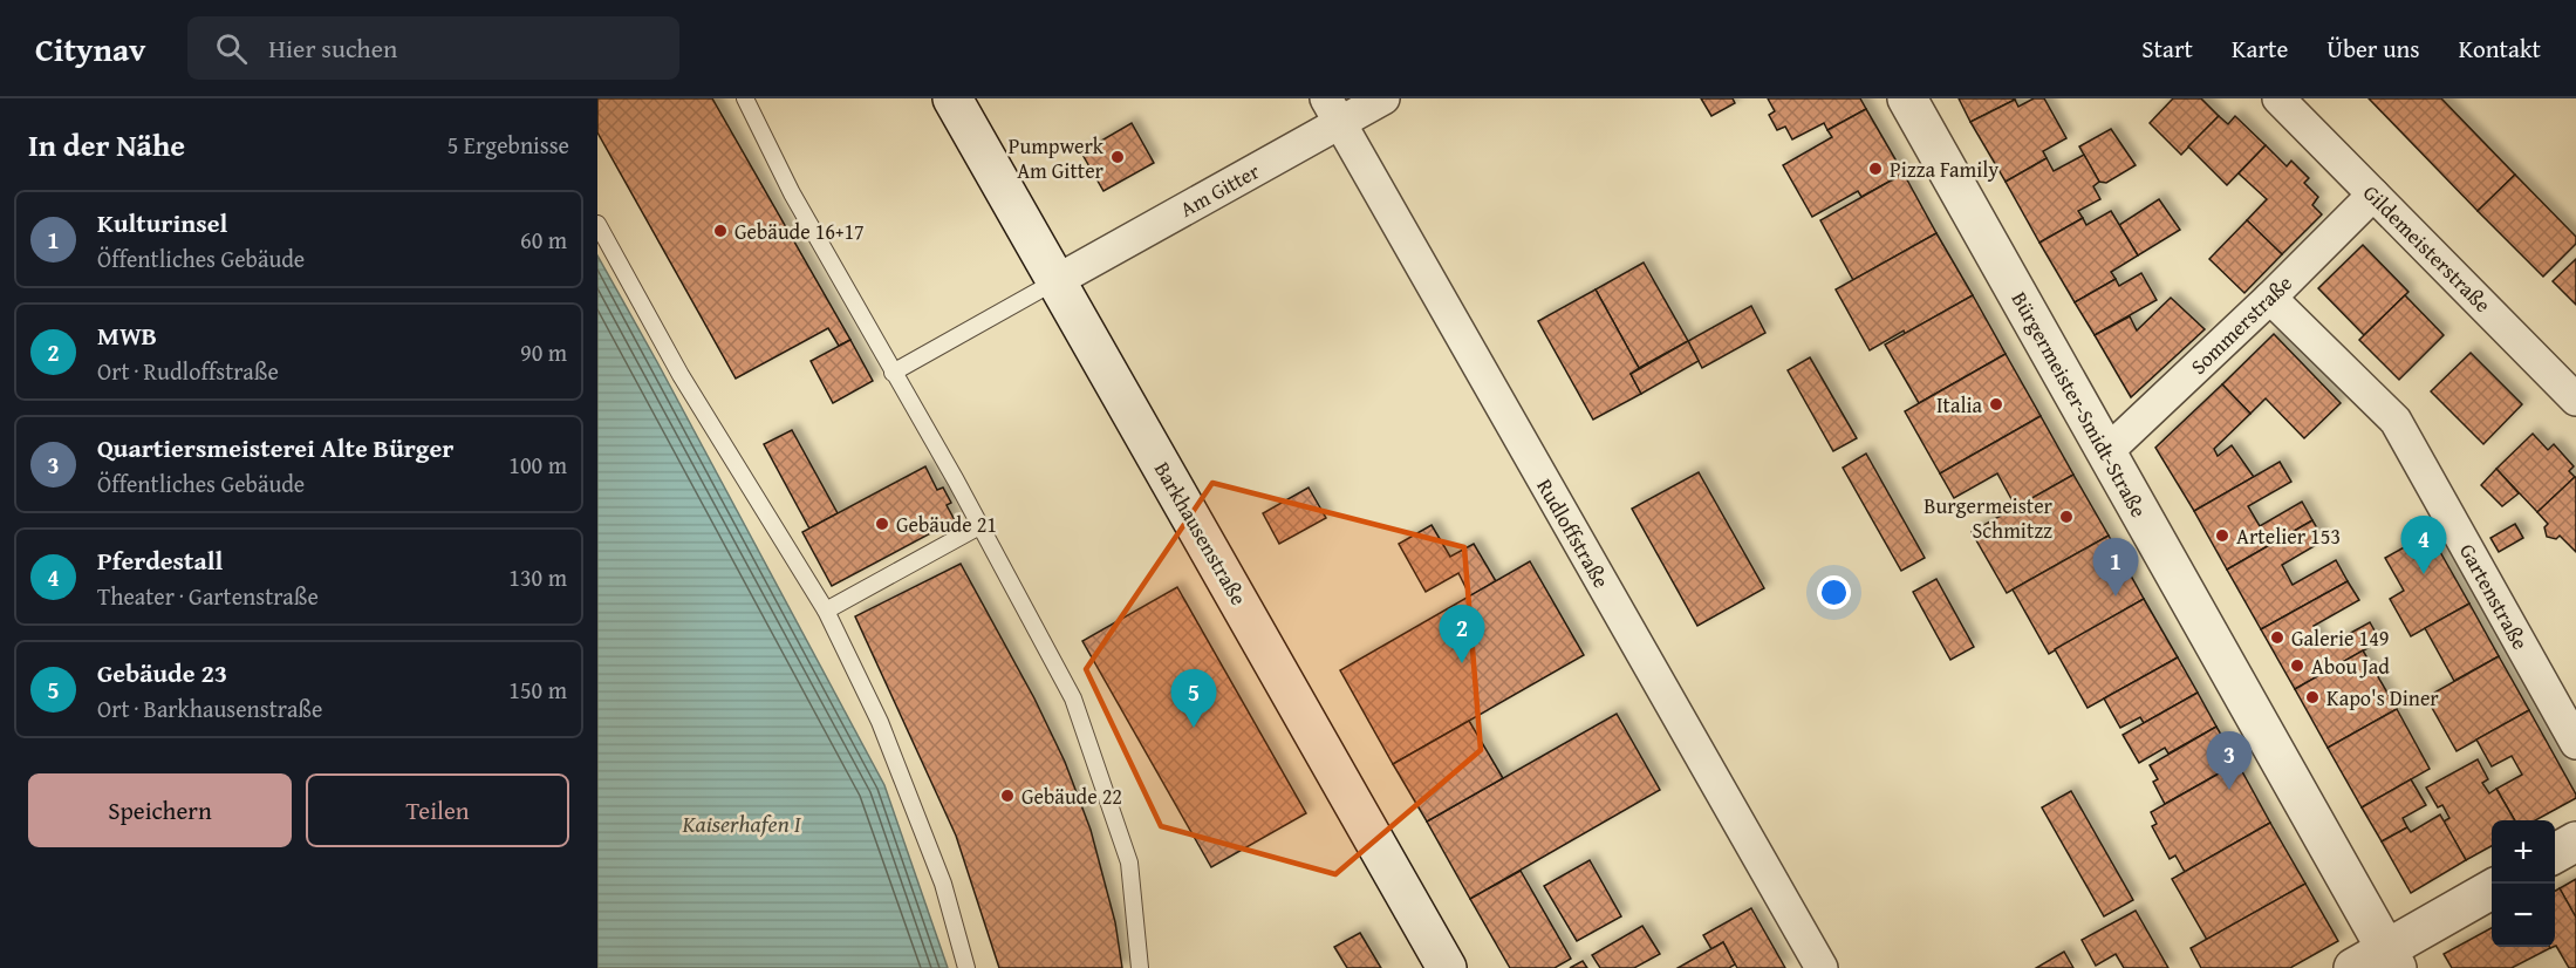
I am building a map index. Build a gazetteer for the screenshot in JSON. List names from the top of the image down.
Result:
{
  "streets": {
    "street": [
      "Am Gitter",
      "Gildemeisterstraße",
      "Sommerstraße",
      "Bürgermeister-Smidt-Straße",
      "Barkhausenstraße",
      "Rudloffstraße",
      "Gartenstraße"
    ]
  },
  "crossings": [
    ["Am Gitter", "Barkhausenstraße"],
    ["Am Gitter", "Rudloffstraße"],
    ["Gildemeisterstraße", "Sommerstraße"],
    ["Sommerstraße", "Bürgermeister-Smidt-Straße"],
    ["Sommerstraße", "Gartenstraße"]
  ],
  "water": ["Kaiserhafen I"],
  "places": [
    "Pumpwerk Am Gitter",
    "Pizza Family",
    "Gebäude 16+17",
    "Italia",
    "Burgermeister Schmitzz",
    "Gebäude 21",
    "Artelier 153",
    "Galerie 149",
    "Abou Jad",
    "Kapo's Diner",
    "Gebäude 22"
  ],
  "page": {
    "header": "Citynav",
    "search": "Hier suchen",
    "nav": [
      "Start",
      "Karte",
      "Über uns",
      "Kontakt"
    ],
    "heading": ["In der Nähe", "5 Ergebnisse"],
    "list": [
      {
        "mark": "1",
        "name": "Kulturinsel",
        "note": "Öffentliches Gebäude",
        "value": "60 m"
      },
      {
        "mark": "2",
        "name": "MWB",
        "note": "Ort · Rudloffstraße",
        "value": "90 m"
      },
      {
        "mark": "3",
        "name": "Quartiersmeisterei Alte Bürger",
        "note": "Öffentliches Gebäude",
        "value": "100 m"
      },
      {
        "mark": "4",
        "name": "Pferdestall",
        "note": "Theater · Gartenstraße",
        "value": "130 m"
      },
      {
        "mark": "5",
        "name": "Gebäude 23",
        "note": "Ort · Barkhausenstraße",
        "value": "150 m"
      }
    ],
    "pins": [
      "4",
      "1",
      "2",
      "5",
      "3"
    ],
    "buttons": ["Speichern", "Teilen"],
    "map_buttons": ["+", "−"]
  }
}
